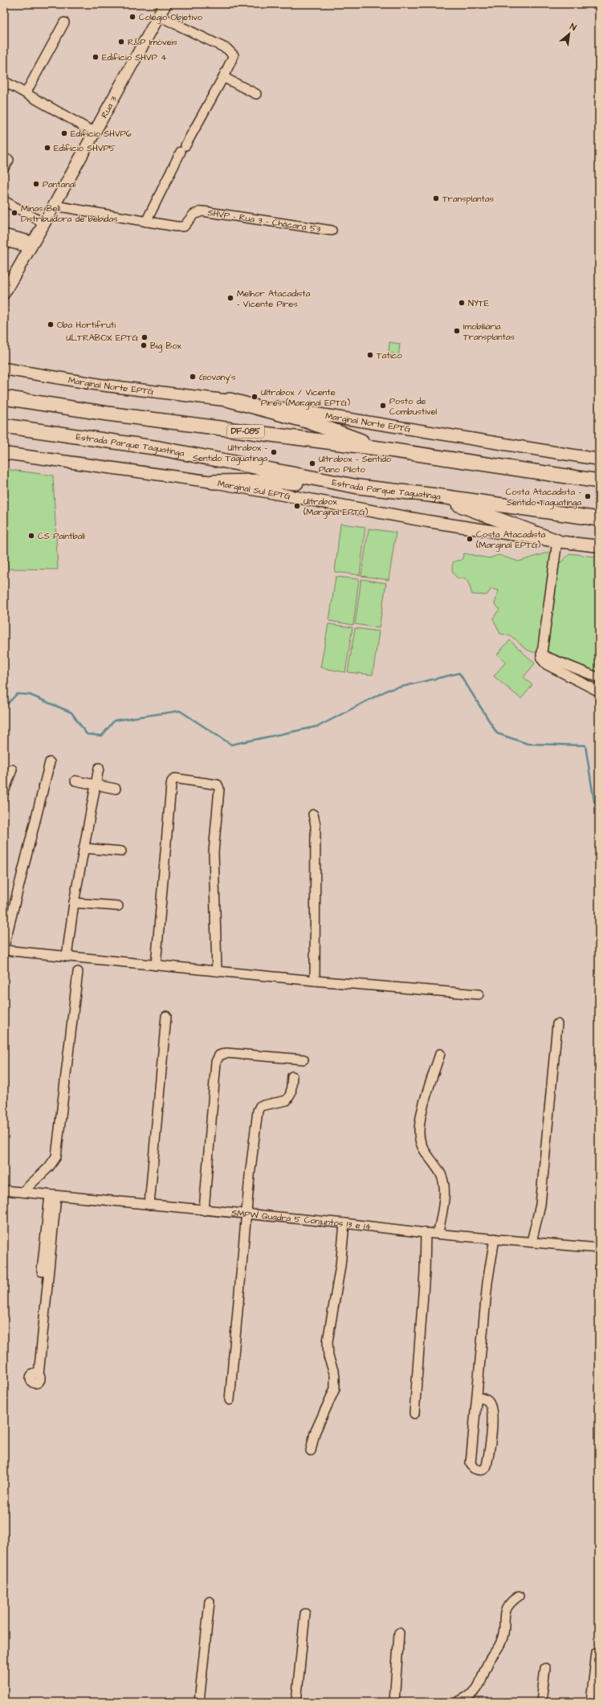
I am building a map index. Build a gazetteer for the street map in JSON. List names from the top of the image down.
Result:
{
  "streets": {
    "highway": ["DF-085", "Estrada Parque Taguatinga"],
    "main road": ["Rua 3", "Marginal Norte EPTG", "Marginal Sul EPTG"],
    "street": ["SHVP - Rua 3 - Chácara 53", "SMPW Quadra 5 Conjuntos 13 e 14"]
  },
  "crossings": [
    ["Rua 3", "SHVP - Rua 3 - Chácara 53"]
  ],
  "places": [
    "Colégio Objetivo",
    "R&P Imóveis",
    "Edifício SHVP 4",
    "Edifício SHVP6",
    "Edifício SHVP5",
    "Pantanal",
    "Transplantas",
    "Minas Bell Distribuidora de bebidas",
    "Melhor Atacadista - Vicente Pires",
    "NYTE",
    "Oba Hortifruti",
    "Imobiliária Transplantas",
    "ULTRABOX EPTG",
    "Big Box",
    "Tatico",
    "Giovany's",
    "Ultrabox / Vicente Pires (Marginal EPTG)",
    "Posto de Combustível",
    "Ultrabox - Sentido Taguatinga",
    "Ultrabox - Sentido Plano Piloto",
    "Costa Atacadista - Sentido Taguatinga",
    "Ultrabox (Marginal EPTG)",
    "CS Paintball",
    "Costa Atacadista (Marginal EPTG)"
  ],
  "north": "top right"
}
